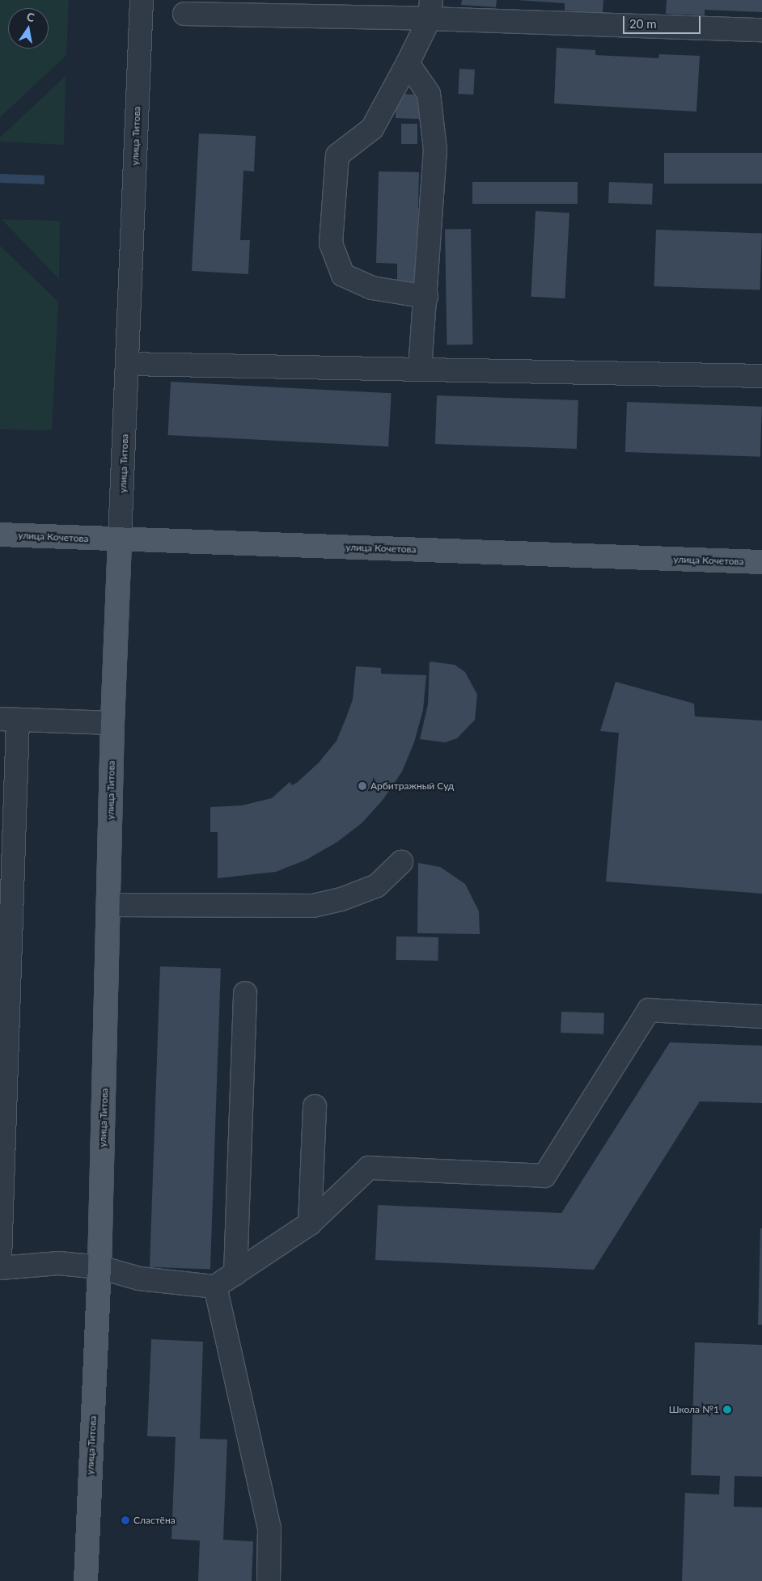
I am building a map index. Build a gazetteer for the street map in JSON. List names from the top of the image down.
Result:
{
  "streets": {
    "main road": ["улица Титова", "улица Кочетова"]
  },
  "crossings": [
    ["улица Титова", "улица Кочетова"]
  ],
  "places": ["Арбитражный Суд", "Школа №1", "Сластёна"],
  "scale_bar": "20 m",
  "north": "top"
}
